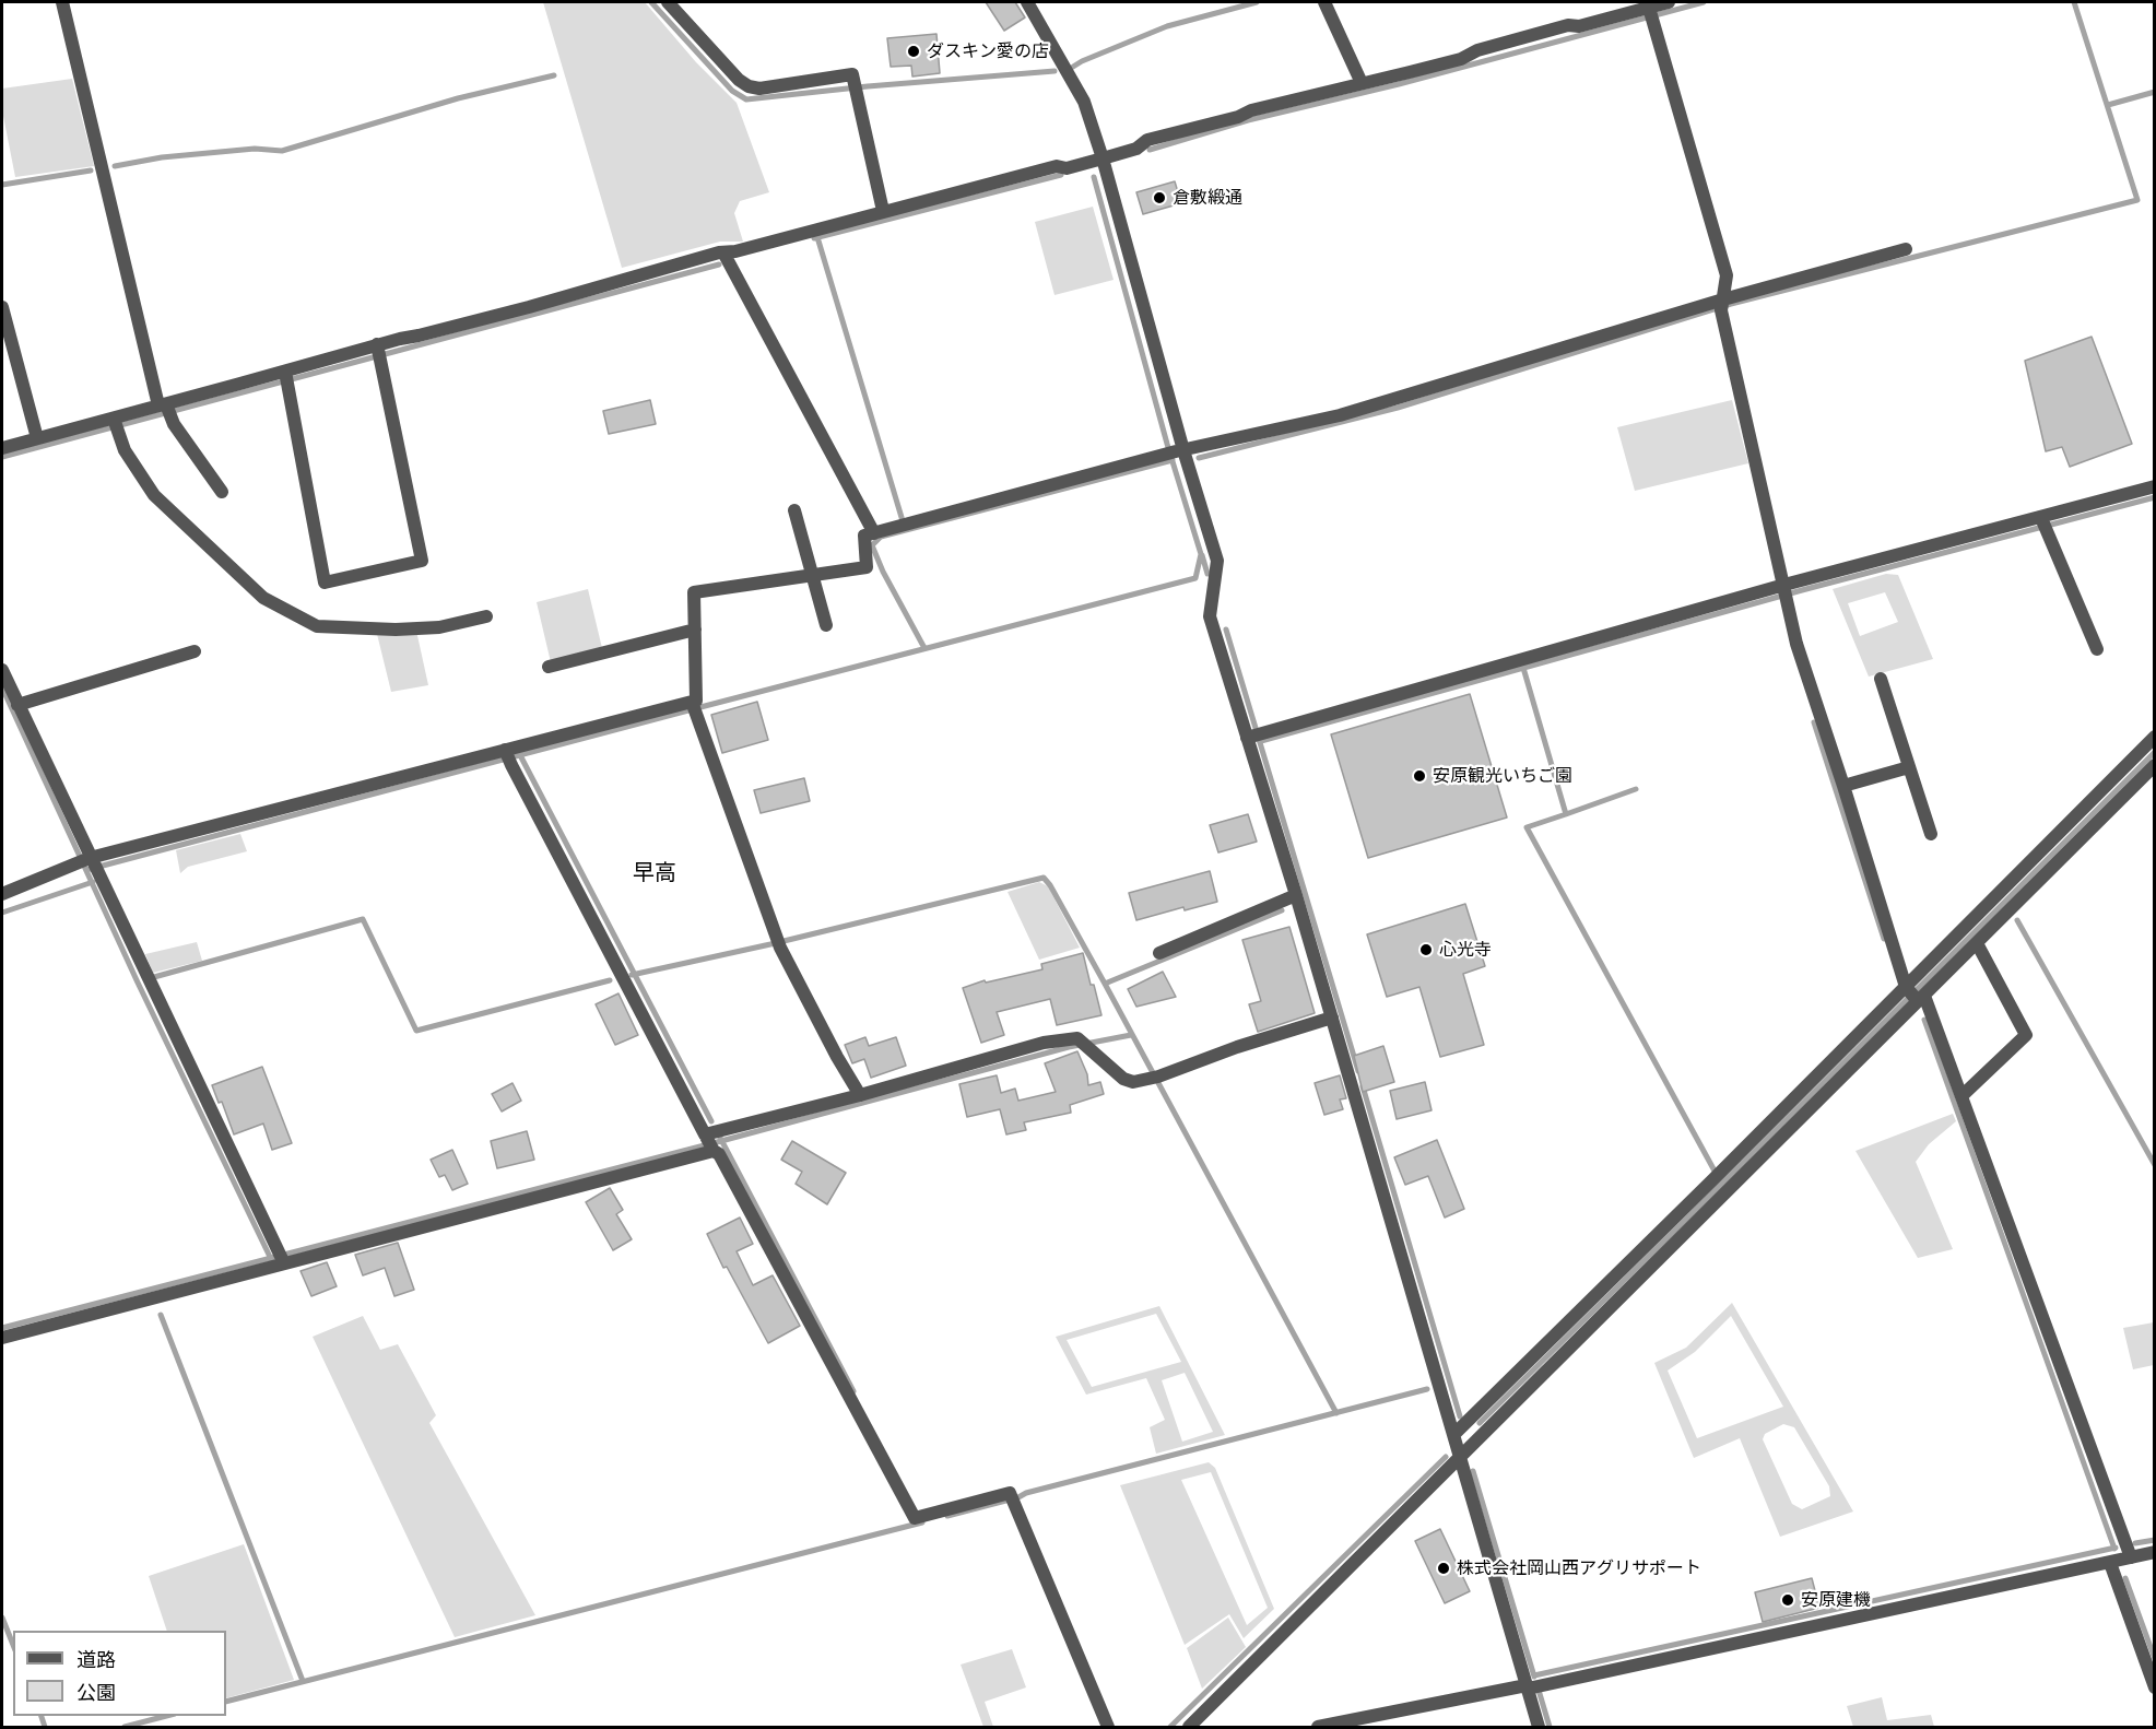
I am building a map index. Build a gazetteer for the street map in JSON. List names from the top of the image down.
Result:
{
  "districts": ["早高"],
  "places": [
    "ダスキン愛の店",
    "倉敷緞通",
    "安原観光いちご園",
    "心光寺",
    "株式会社岡山西アグリサポート",
    "安原建機"
  ],
  "legend": ["道路", "公園"]
}
